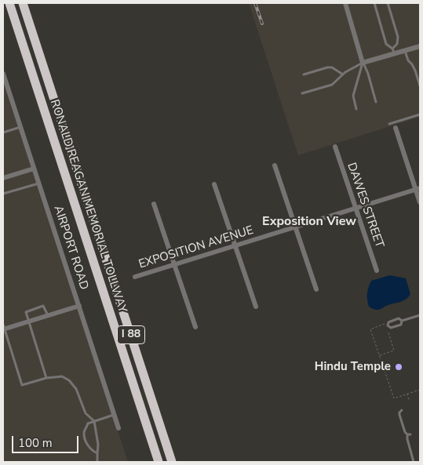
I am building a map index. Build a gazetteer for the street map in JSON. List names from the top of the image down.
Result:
{
  "streets": {
    "highway": ["RONALD REAGAN MEMORIAL TOLLWAY", "I 88"],
    "street": ["DAWES STREET", "AIRPORT ROAD", "EXPOSITION AVENUE"]
  },
  "crossings": [
    ["DAWES STREET", "EXPOSITION AVENUE"]
  ],
  "districts": ["Exposition View"],
  "places": ["Hindu Temple"],
  "scale_bar": "100 m"
}
